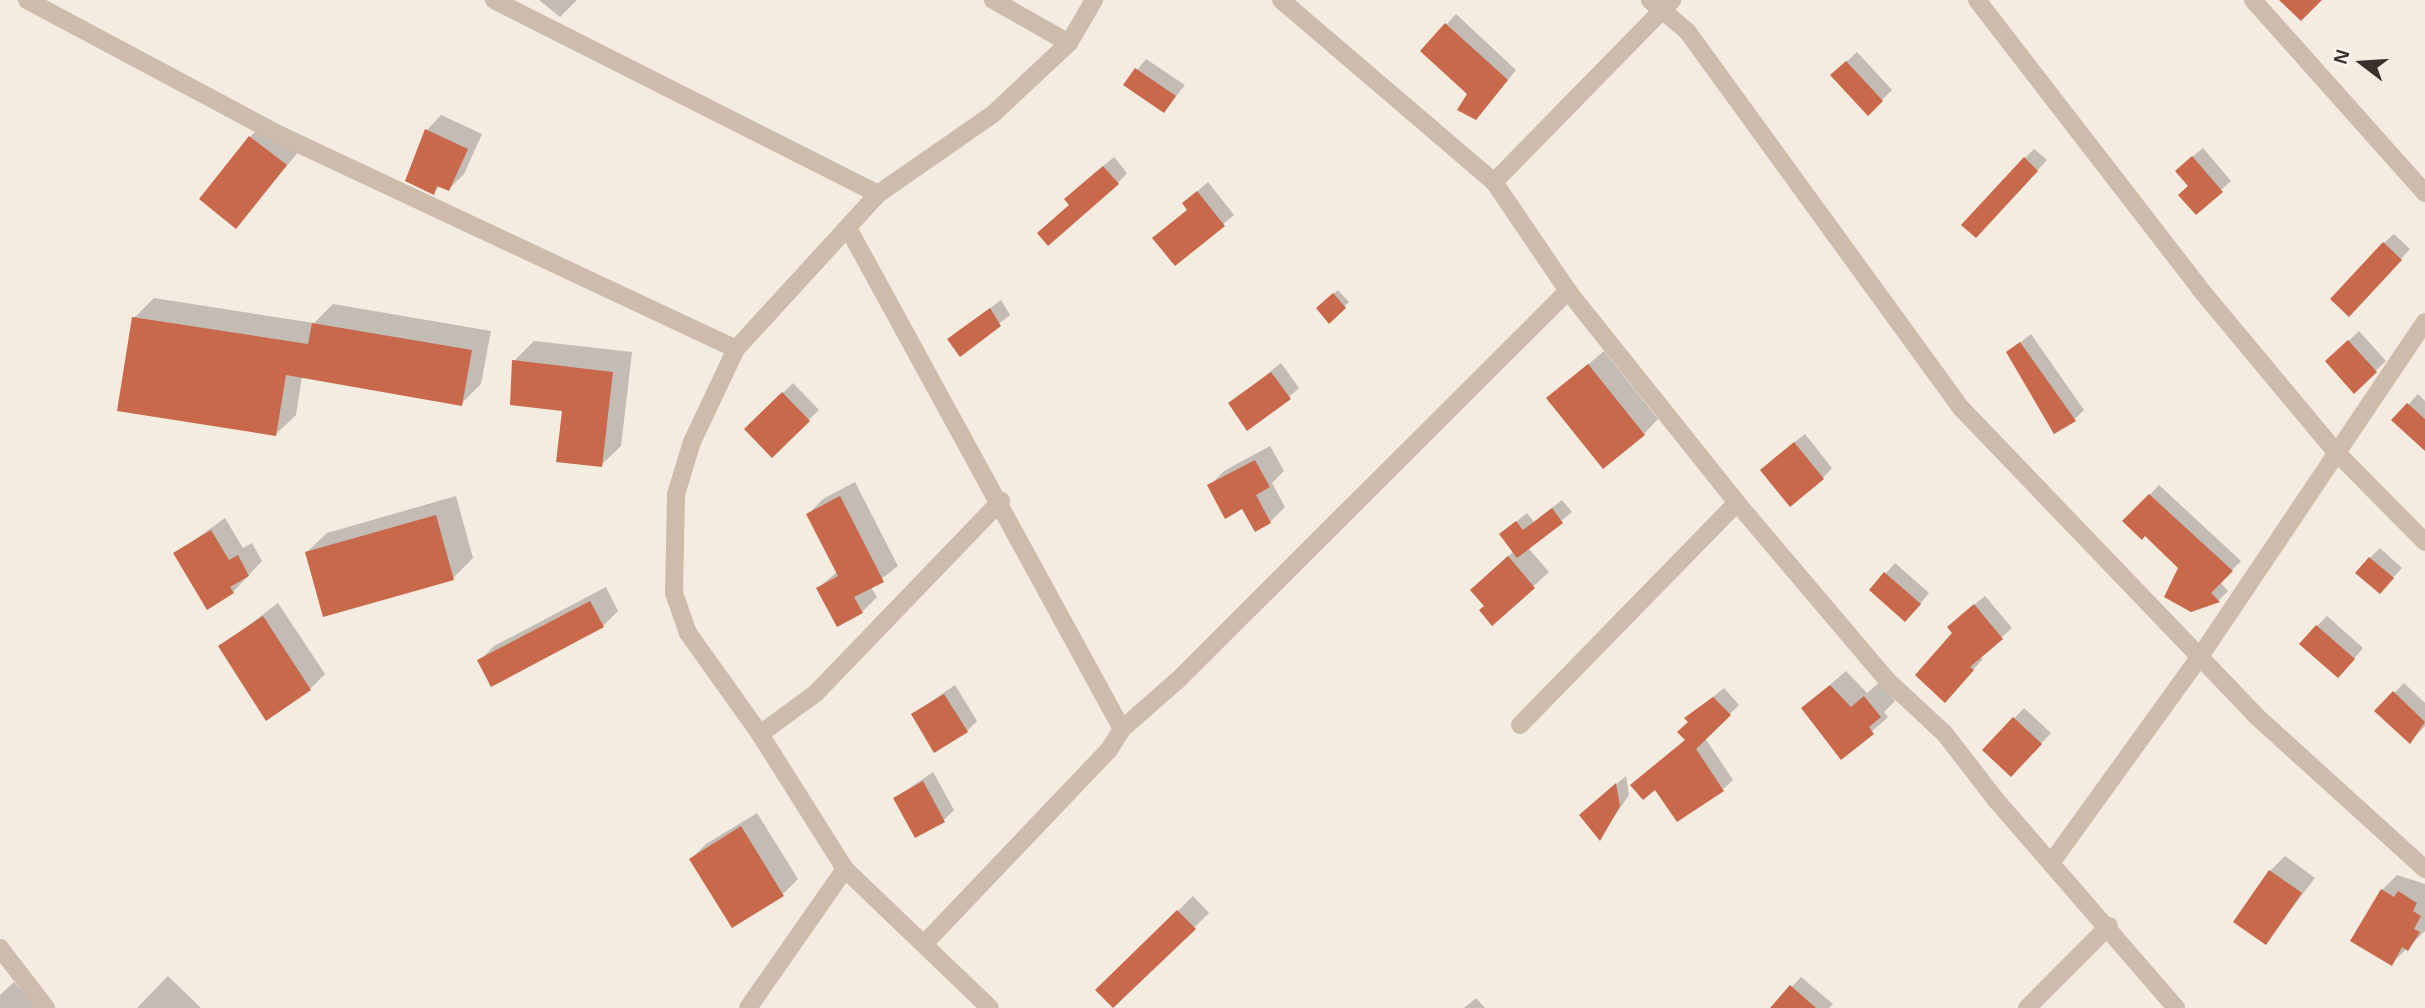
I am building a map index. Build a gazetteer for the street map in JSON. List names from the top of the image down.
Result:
{
  "north": "left"
}
